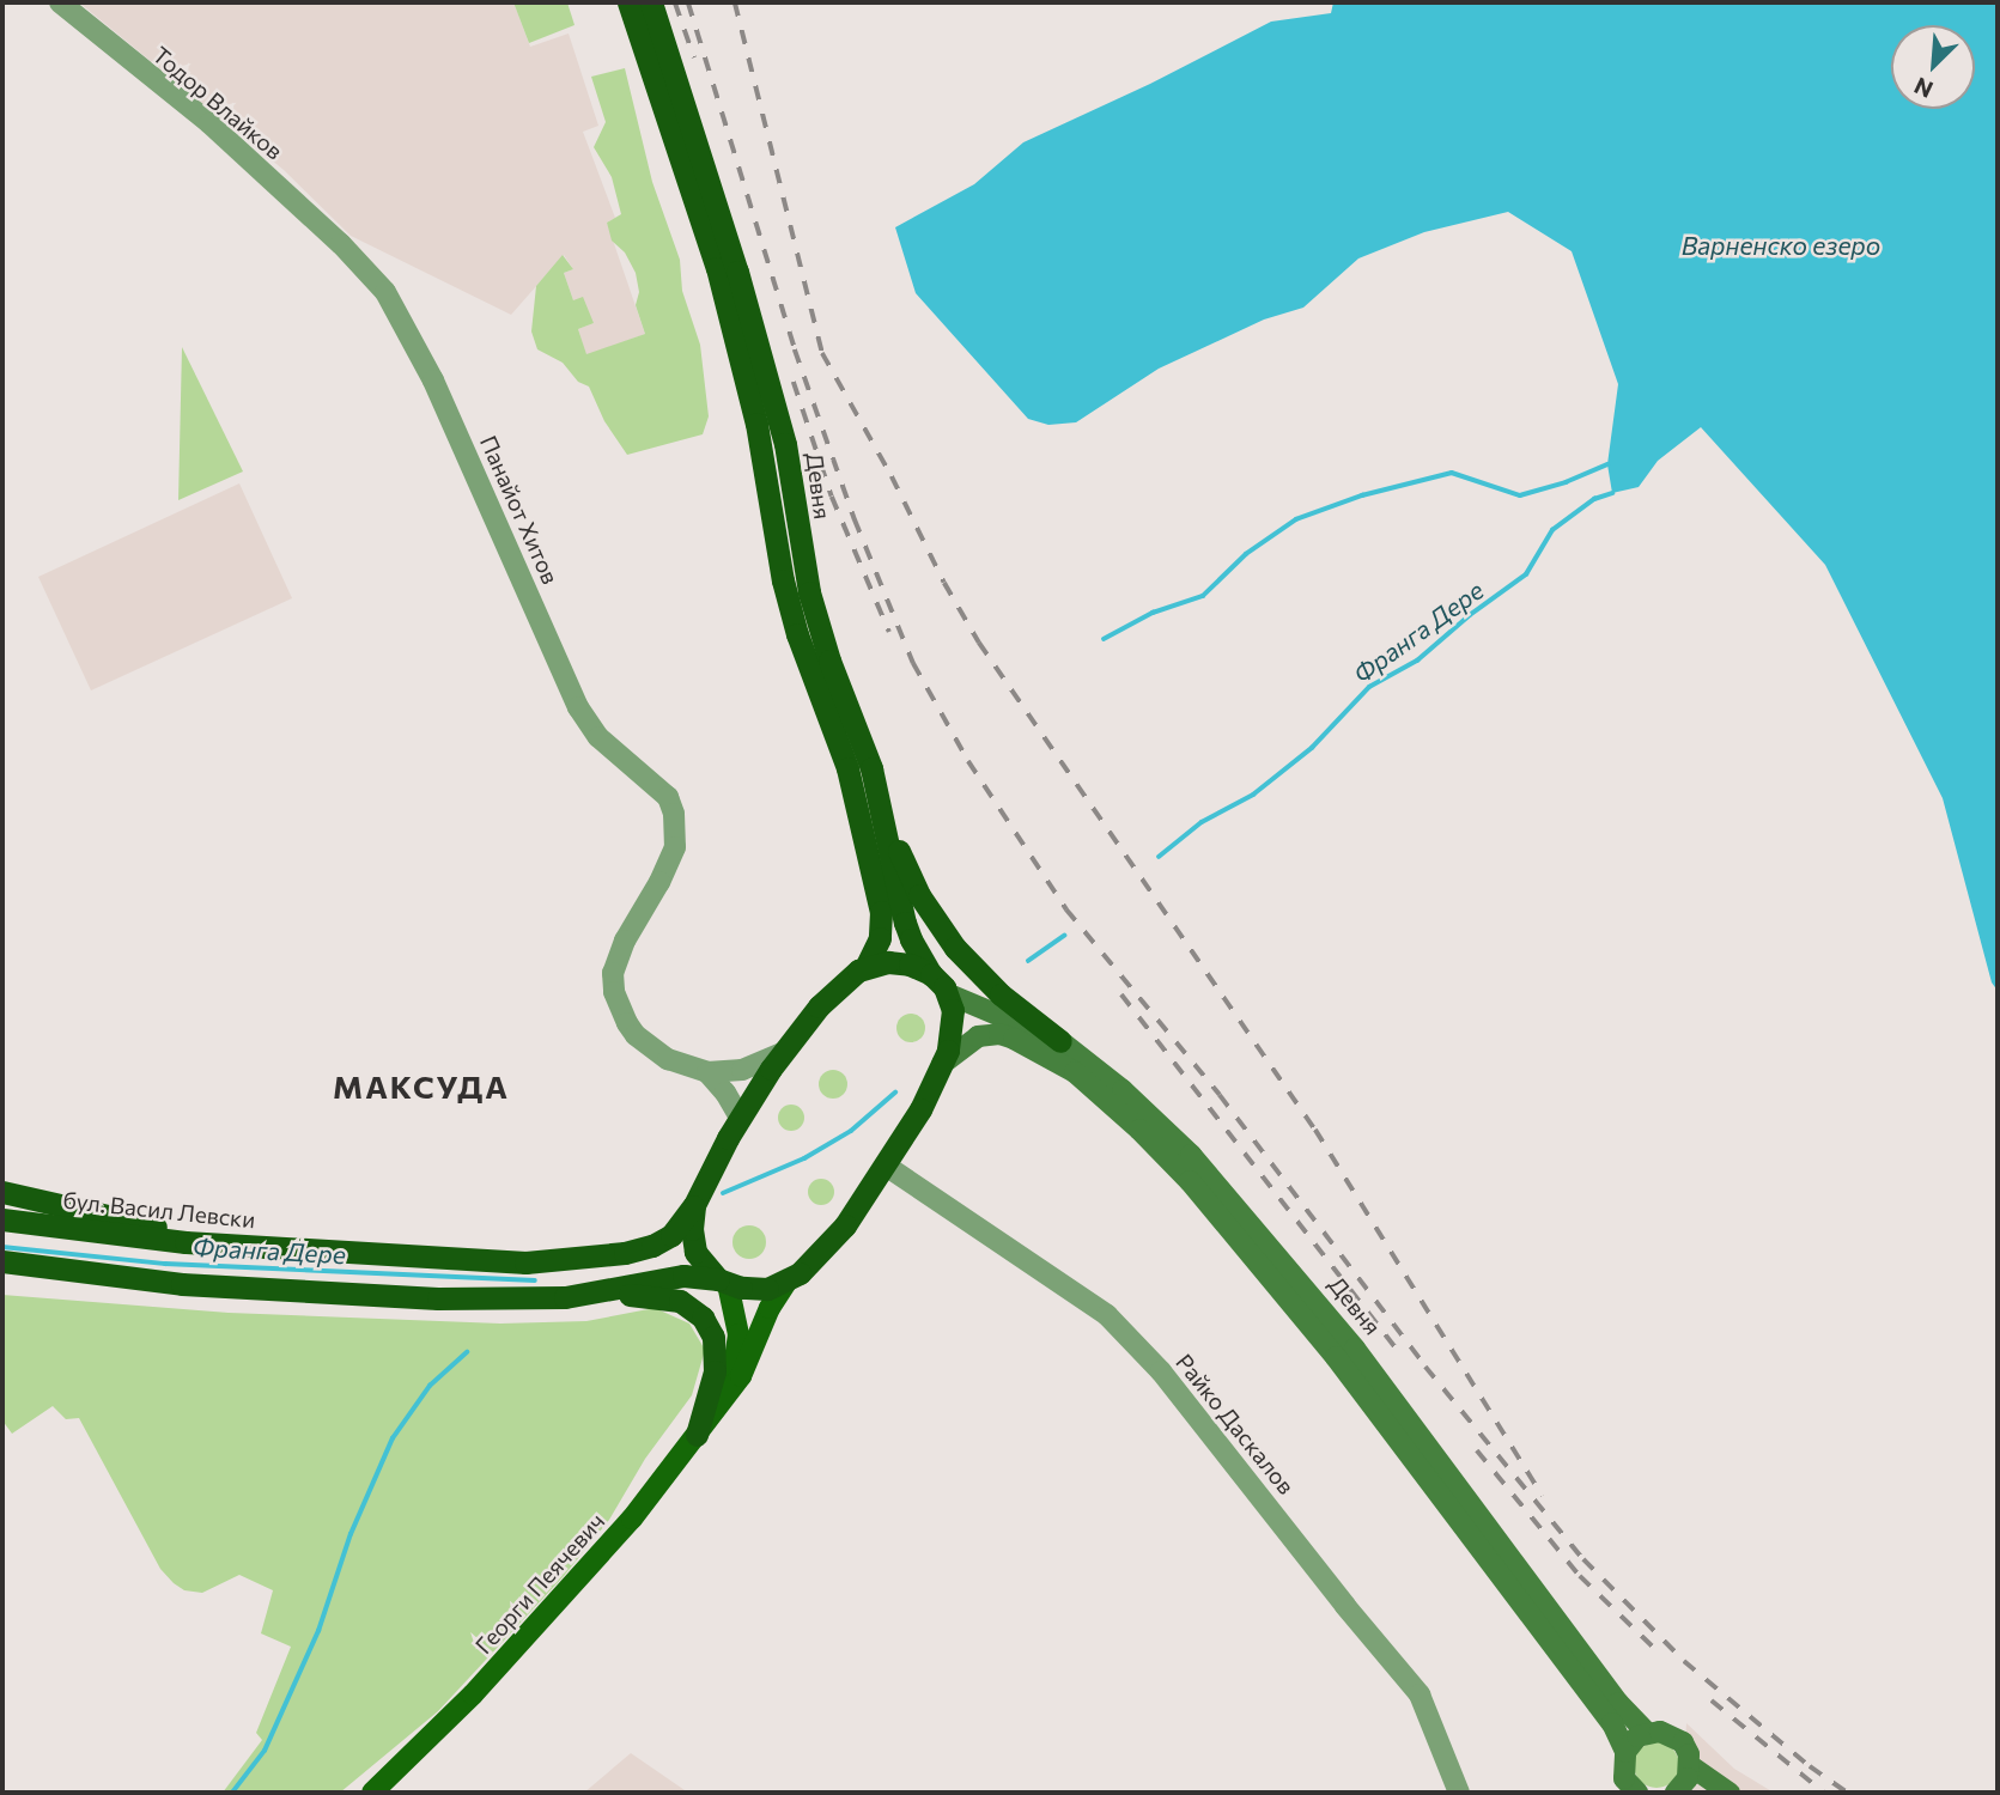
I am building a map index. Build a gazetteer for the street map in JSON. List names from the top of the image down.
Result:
{
  "streets": {
    "highway": ["Девня", "бул. Васил Левски"],
    "main road": ["Георги Пеячевич"],
    "street": ["Тодор Влайков", "Панайот Хитов", "Райко Даскалов"]
  },
  "crossings": [
    ["Тодор Влайков", "Панайот Хитов"]
  ],
  "districts": ["МАКСУДА"],
  "water": ["Варненско езеро", "Франга Дере"],
  "north": "bottom left"
}
